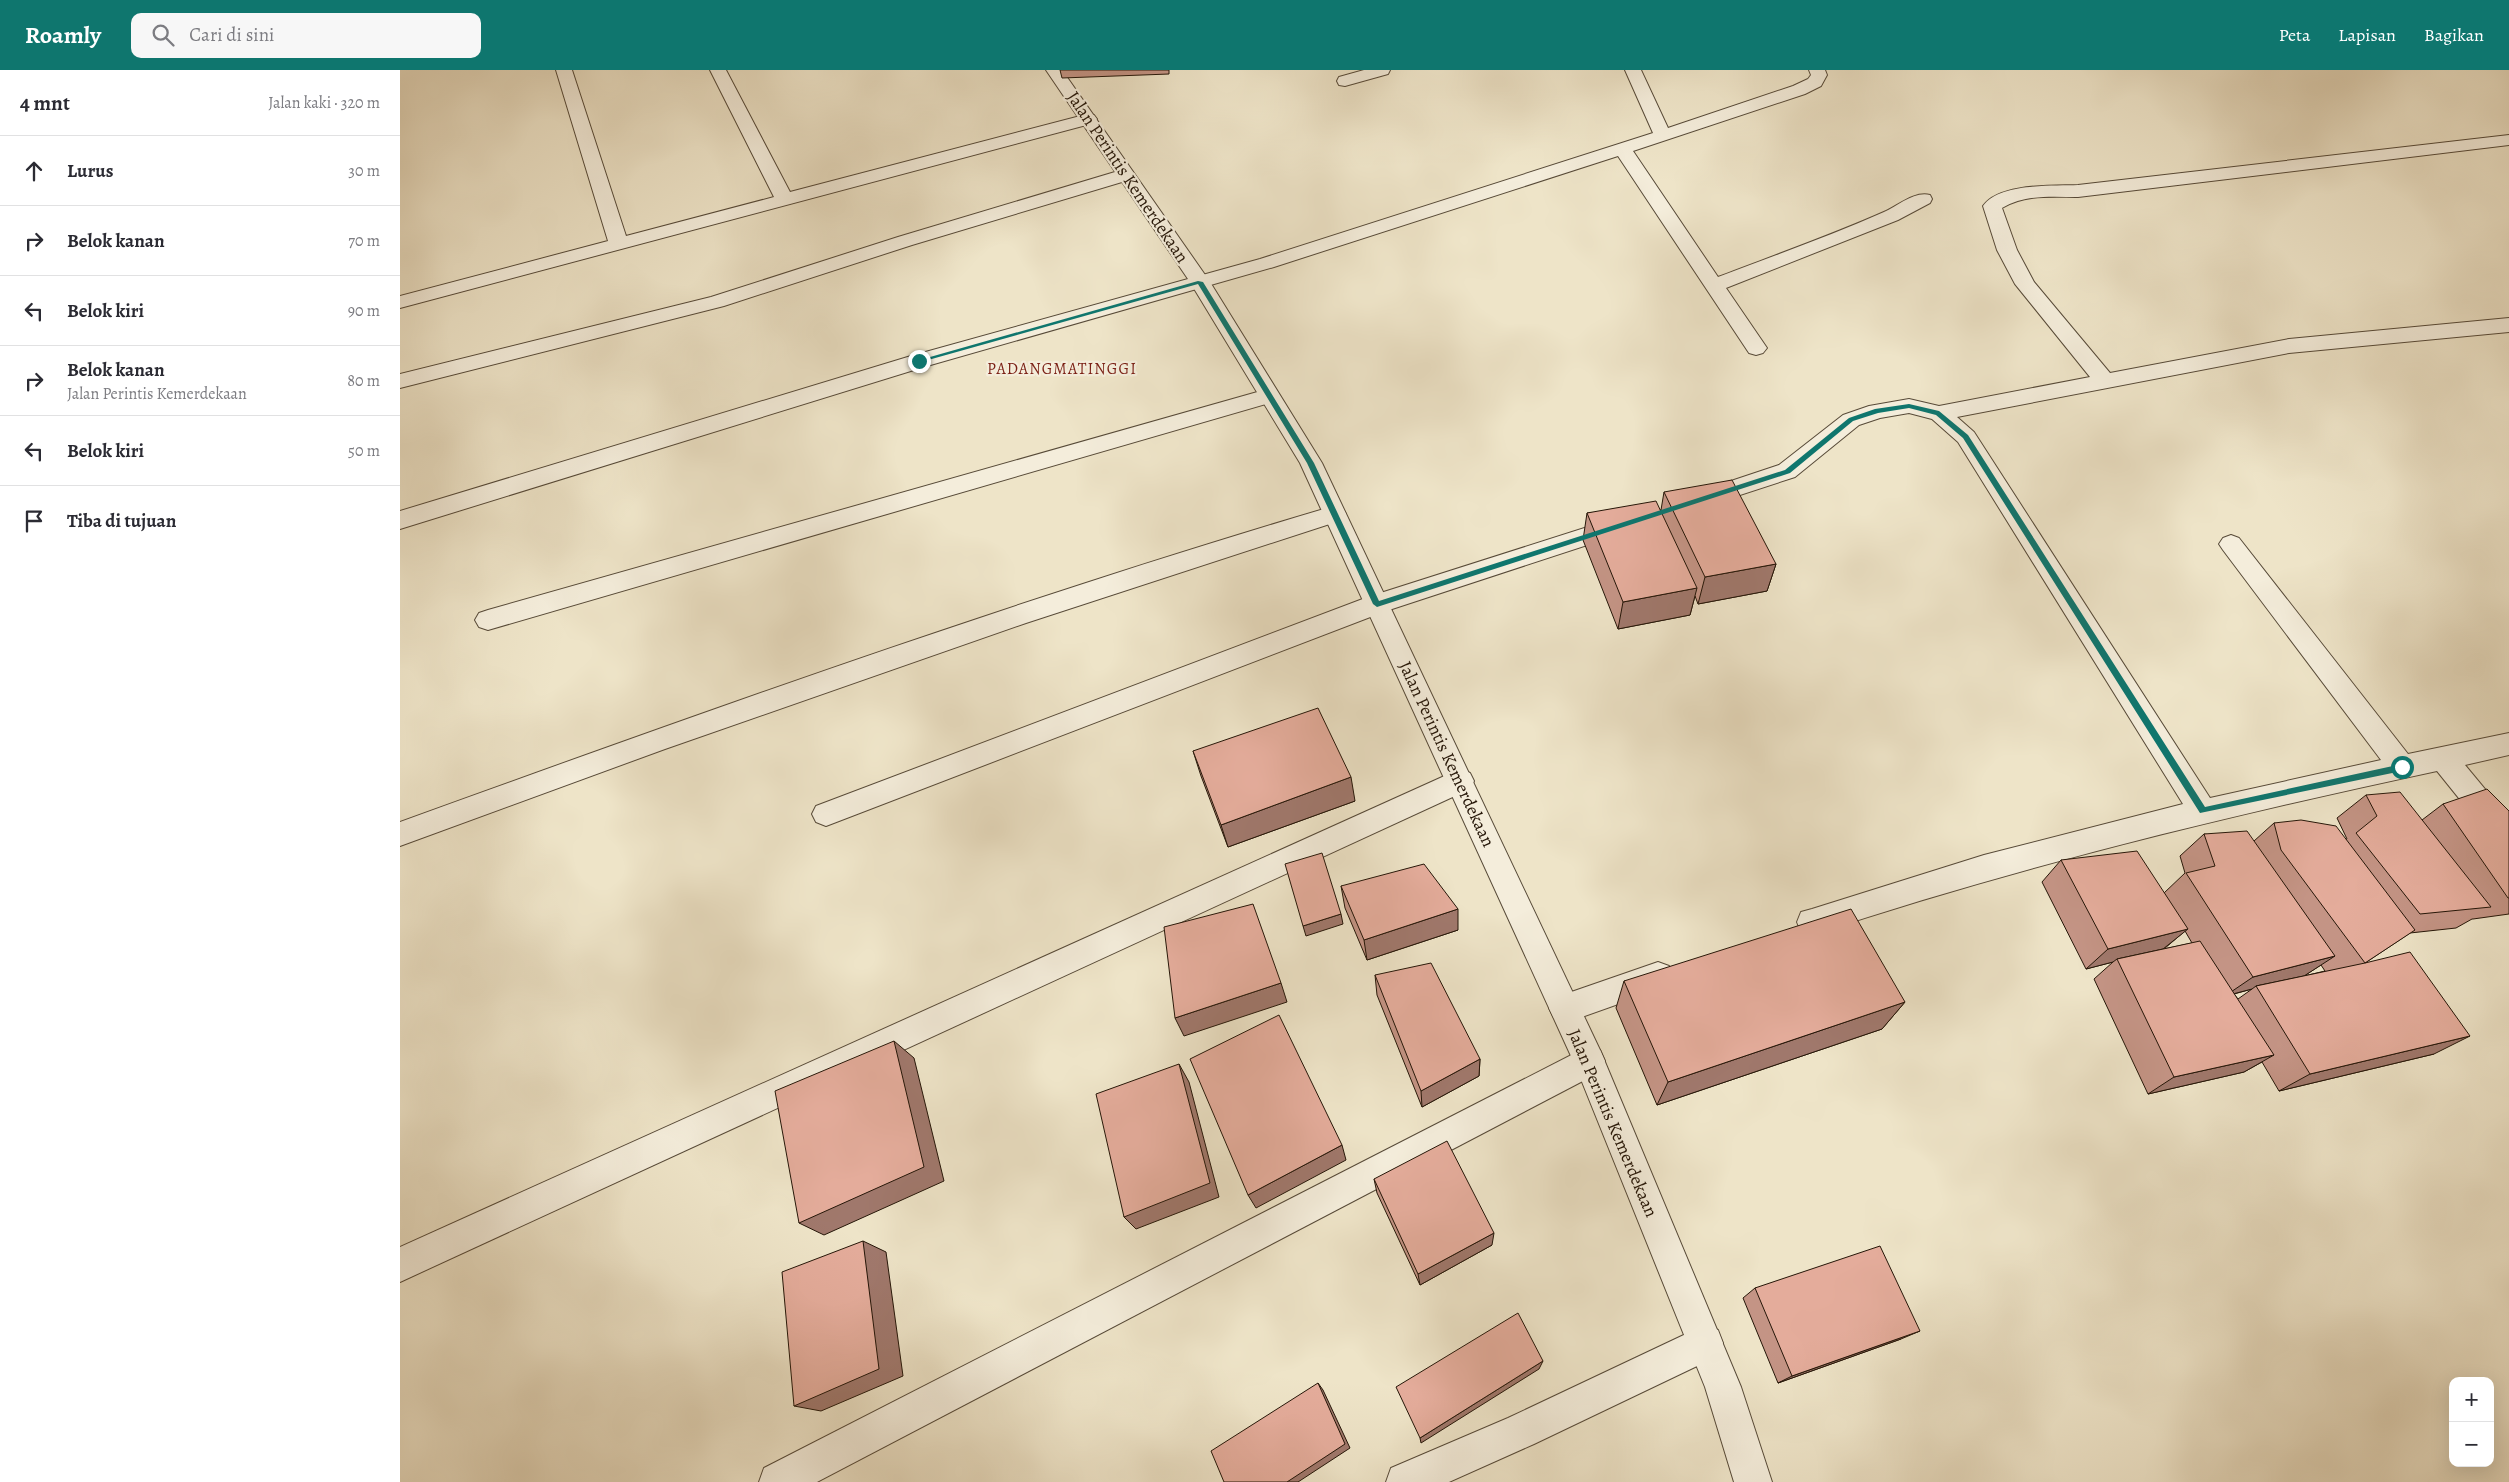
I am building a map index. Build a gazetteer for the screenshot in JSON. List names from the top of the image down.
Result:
{
  "streets": {
    "street": ["Jalan Perintis Kemerdekaan"]
  },
  "districts": ["PADANGMATINGGI"],
  "page": {
    "header": "Roamly",
    "search": "Cari di sini",
    "nav": ["Peta", "Lapisan", "Bagikan"],
    "heading": ["4 mnt", "Jalan kaki · 320 m"],
    "list": [
      ["Lurus", "30 m"],
      ["Belok kanan", "70 m"],
      ["Belok kiri", "90 m"],
      ["Belok kanan", "Jalan Perintis Kemerdekaan", "80 m"],
      ["Belok kiri", "50 m"],
      "Tiba di tujuan"
    ],
    "map_buttons": ["+", "−"]
  }
}
